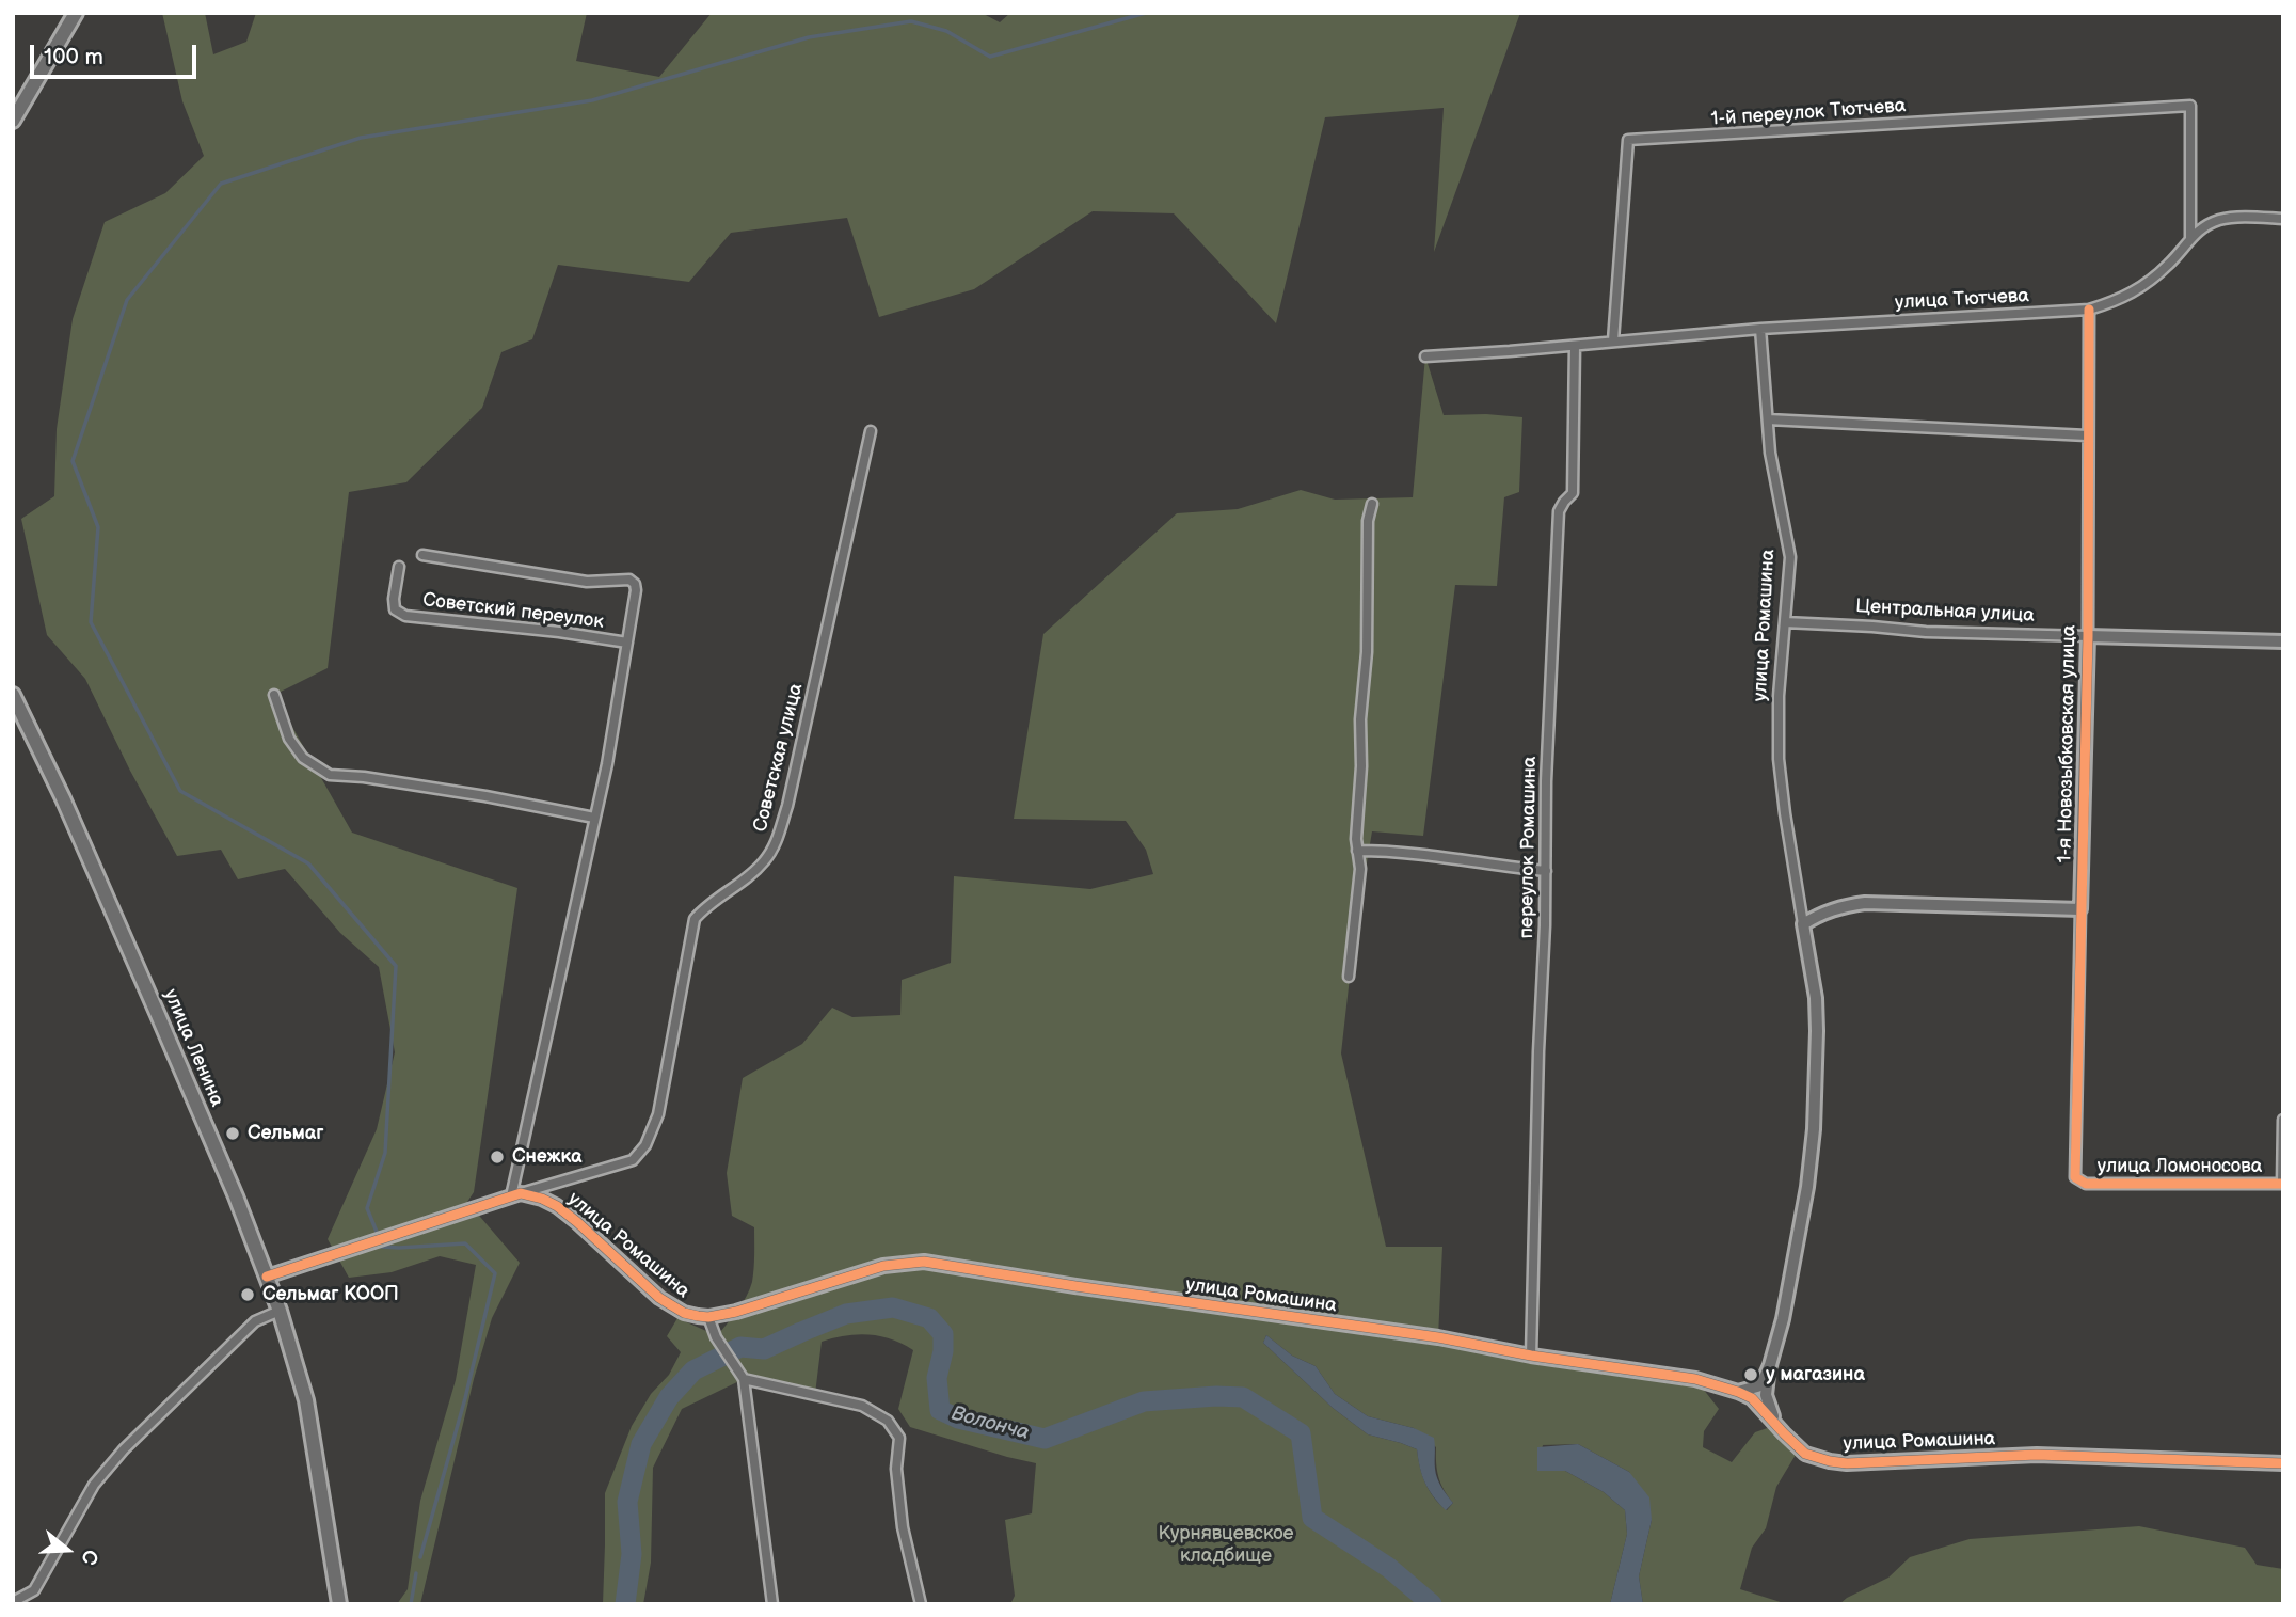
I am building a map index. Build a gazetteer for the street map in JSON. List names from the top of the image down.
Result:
{
  "streets": {
    "main road": ["улица Ленина"],
    "street": [
      "1-й переулок Тютчева",
      "улица Тютчева",
      "Советский переулок",
      "Центральная улица",
      "улица Ромашина",
      "1-я Новозыбковская улица",
      "Советская улица",
      "переулок Ромашина",
      "улица Ломоносова"
    ]
  },
  "crossings": [
    ["1-й переулок Тютчева", "улица Тютчева"],
    ["улица Тютчева", "улица Ромашина"],
    ["улица Тютчева", "1-я Новозыбковская улица"],
    ["улица Тютчева", "переулок Ромашина"],
    ["Центральная улица", "улица Ромашина"],
    ["Центральная улица", "1-я Новозыбковская улица"],
    ["улица Ромашина", "Советская улица"],
    ["улица Ромашина", "переулок Ромашина"],
    ["1-я Новозыбковская улица", "улица Ломоносова"]
  ],
  "water": ["Волонча"],
  "parks": ["Курнявцевское кладбище"],
  "places": [
    "Сельмаг",
    "Снежка",
    "Сельмаг КООП",
    "у магазина"
  ],
  "scale_bar": "100 m",
  "north": "right"
}
